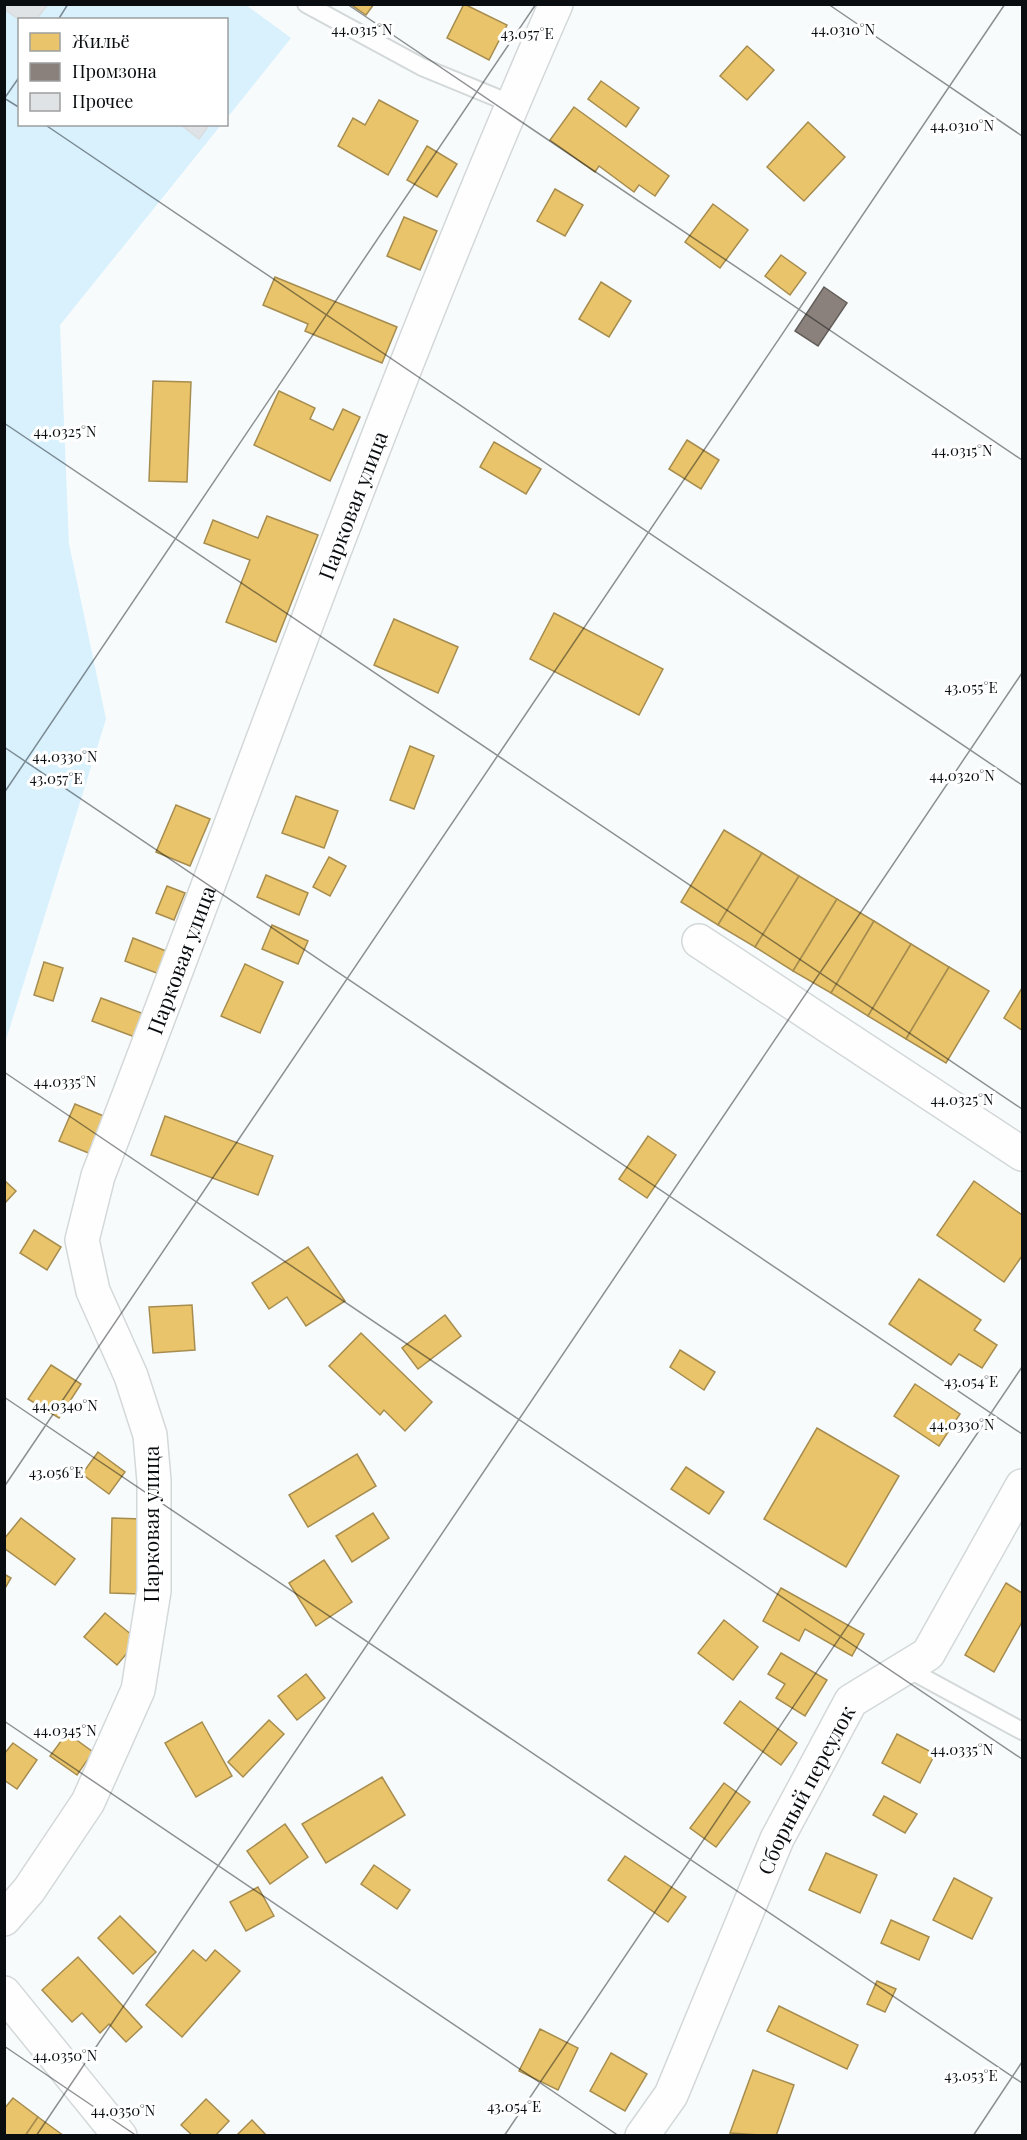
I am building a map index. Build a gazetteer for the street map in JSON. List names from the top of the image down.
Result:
{
  "streets": {
    "street": ["Парковая улица", "Сборный переулок"]
  },
  "legend": ["Жильё", "Промзона", "Прочее"],
  "coordinates": [
    "44.0315°N",
    "44.0310°N",
    "43.057°E",
    "44.0325°N",
    "43.055°E",
    "44.0330°N",
    "44.0320°N",
    "44.0335°N",
    "43.054°E",
    "44.0340°N",
    "43.056°E",
    "44.0345°N",
    "44.0350°N",
    "43.053°E"
  ]
}
